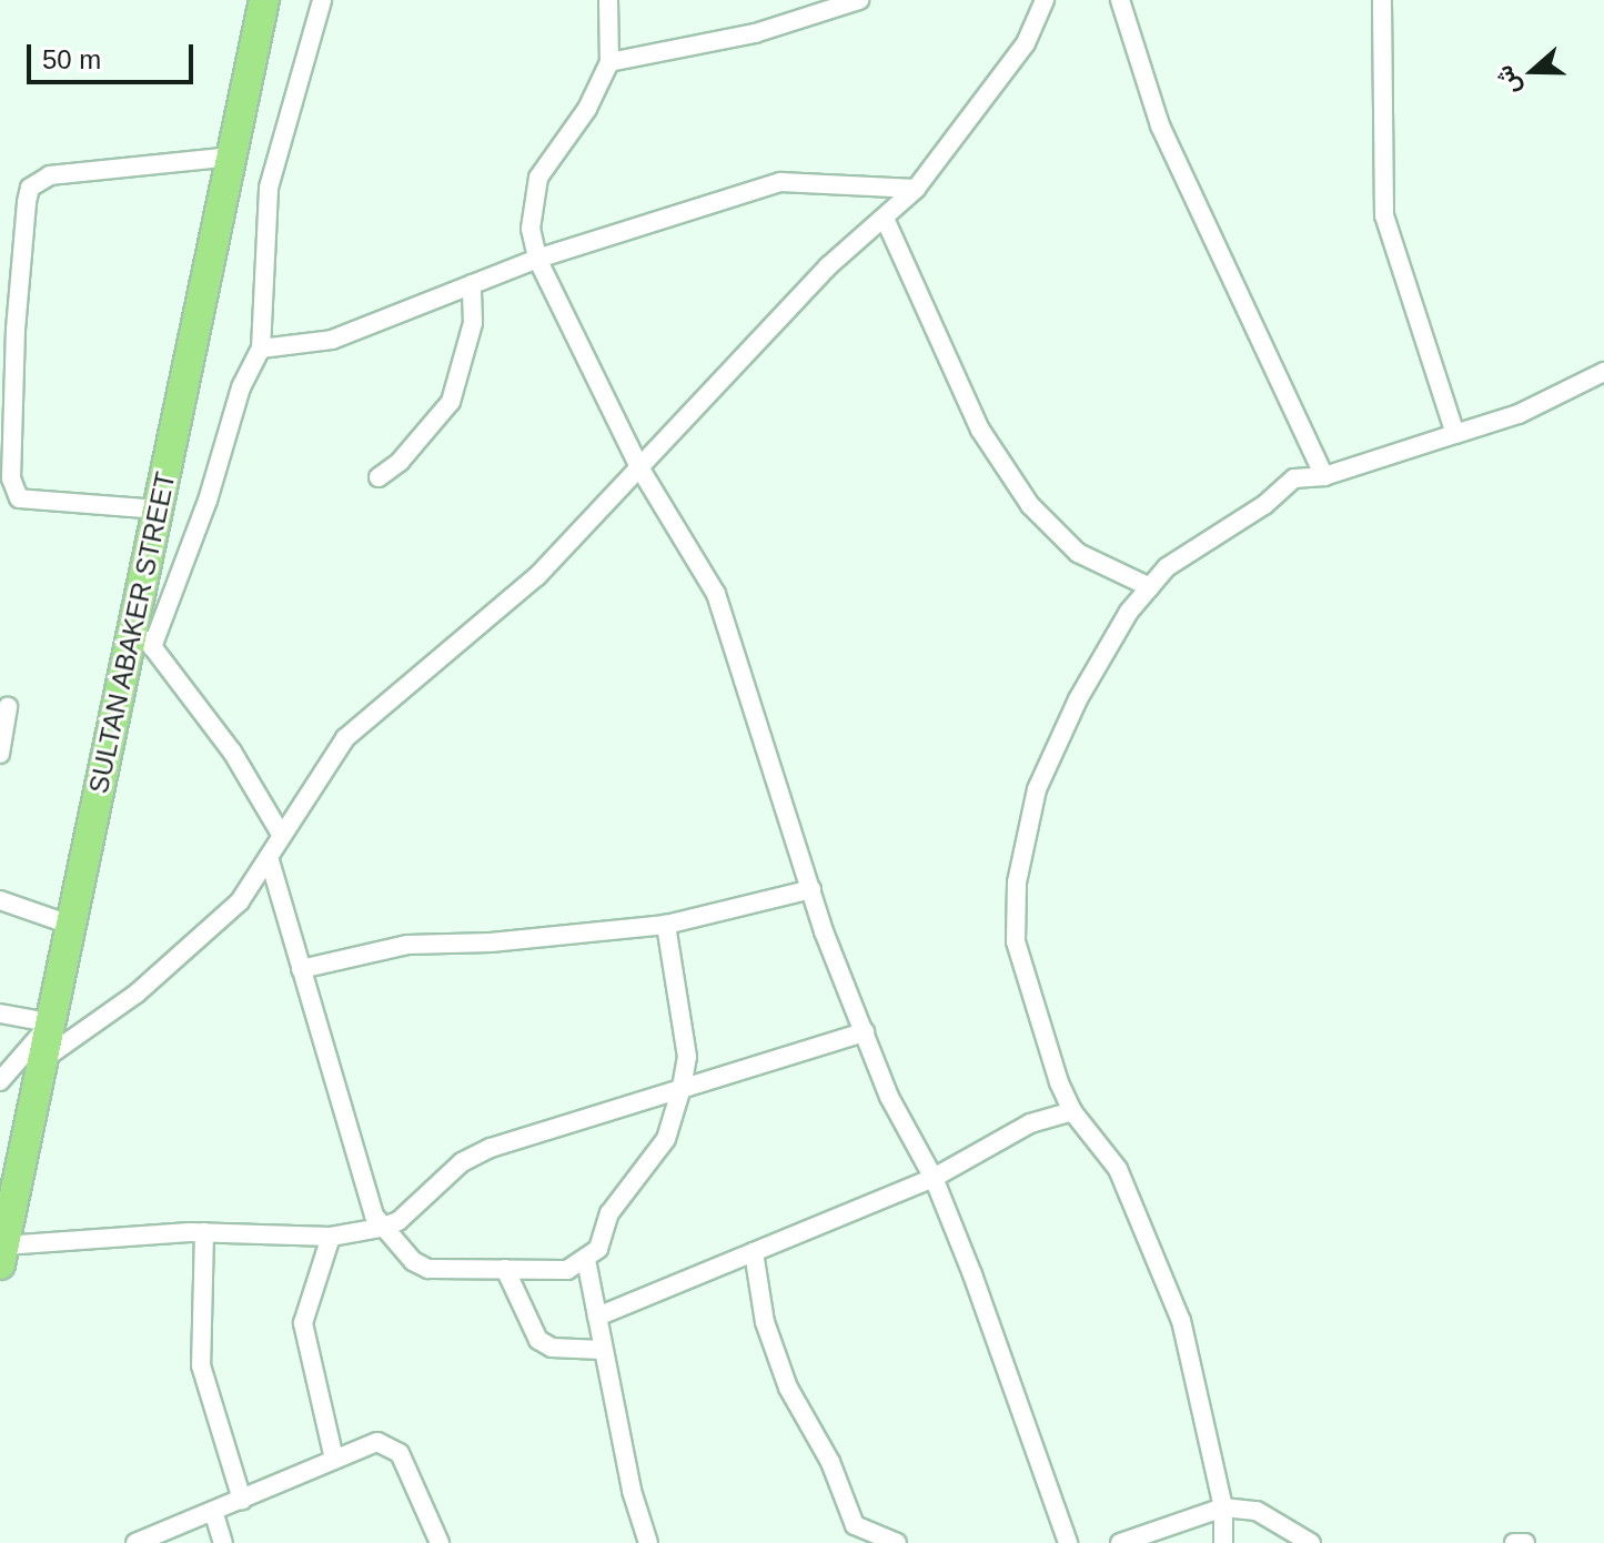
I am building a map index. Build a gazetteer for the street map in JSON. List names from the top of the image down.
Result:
{
  "streets": {
    "highway": ["SULTAN ABAKER STREET"]
  },
  "scale_bar": "50 m",
  "north": "left"
}
